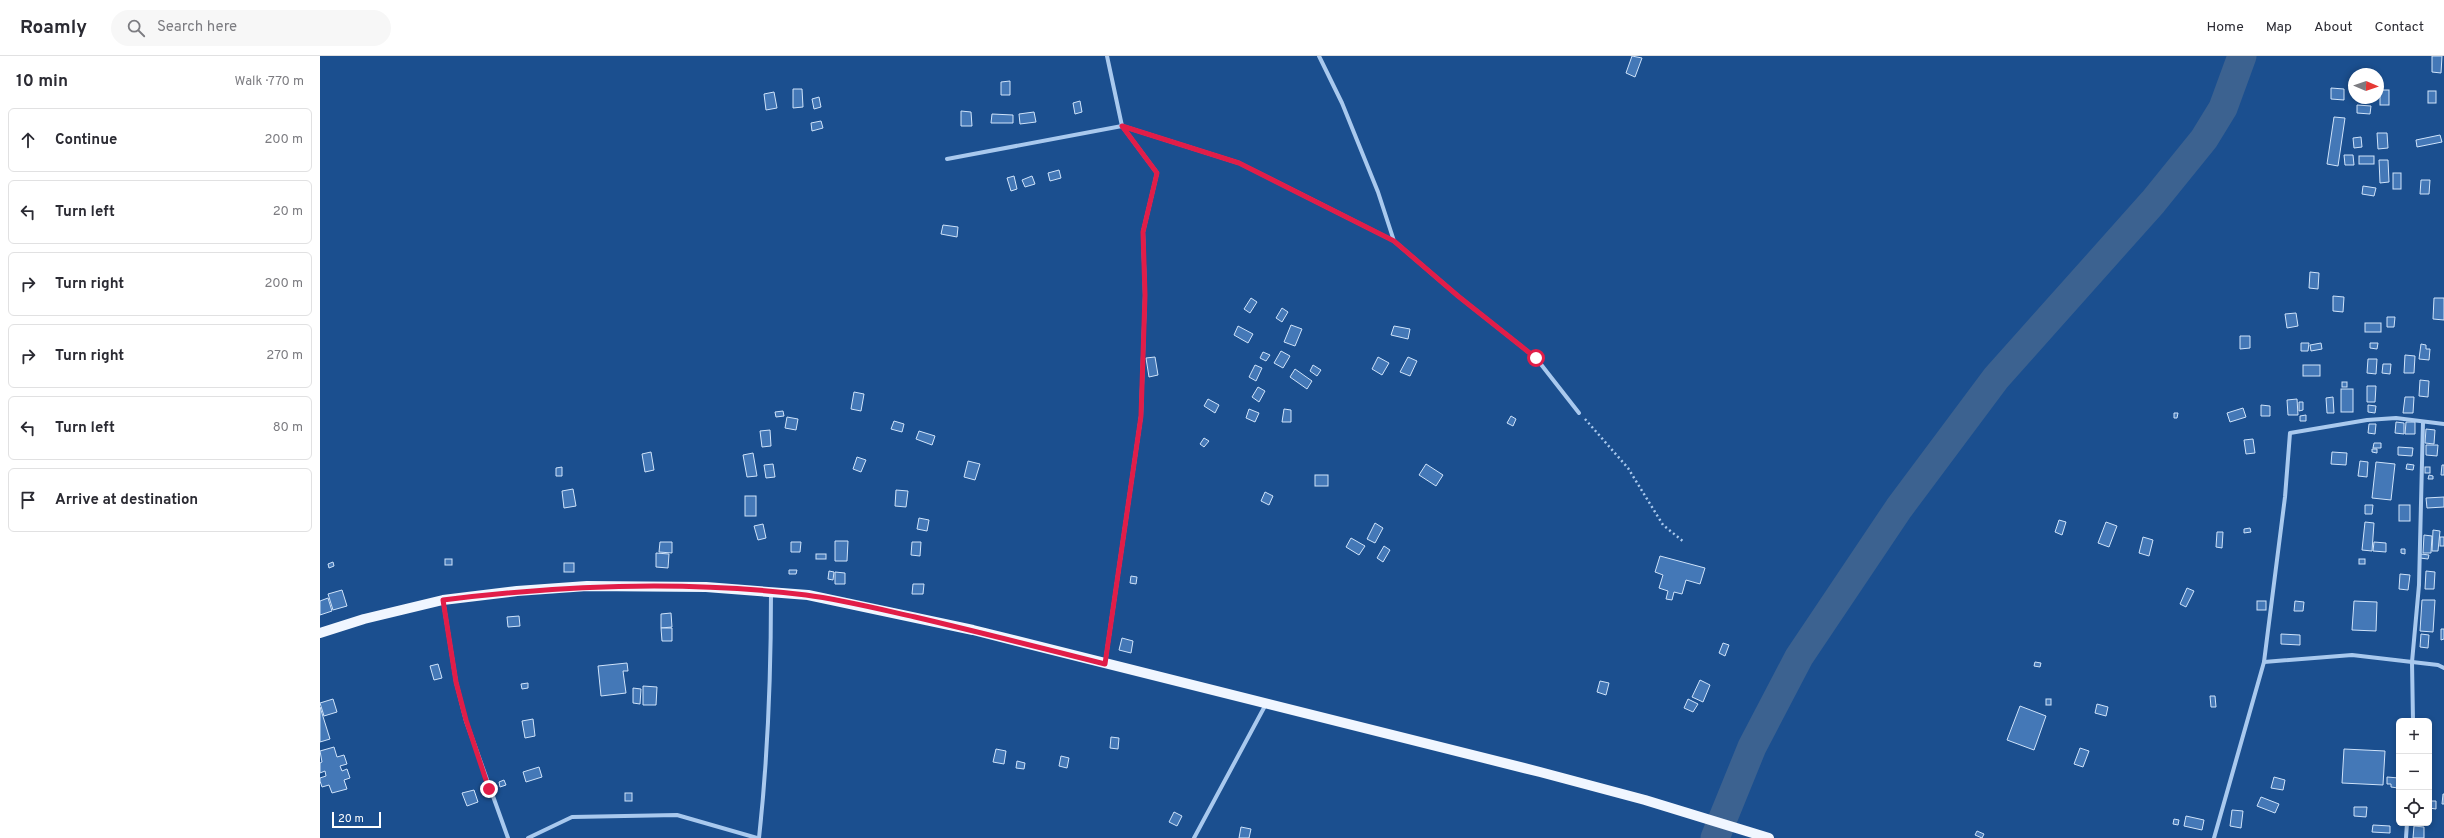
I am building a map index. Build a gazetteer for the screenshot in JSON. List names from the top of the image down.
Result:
{
  "scale_bar": "20 m",
  "north": "right",
  "page": {
    "header": "Roamly",
    "search": "Search here",
    "nav": [
      "Home",
      "Map",
      "About",
      "Contact"
    ],
    "heading": ["10 min", "Walk · 770 m"],
    "list": [
      ["Continue", "200 m"],
      ["Turn left", "20 m"],
      ["Turn right", "200 m"],
      ["Turn right", "270 m"],
      ["Turn left", "80 m"],
      "Arrive at destination"
    ],
    "map_buttons": ["+", "−"],
    "scale": "20 m"
  }
}
